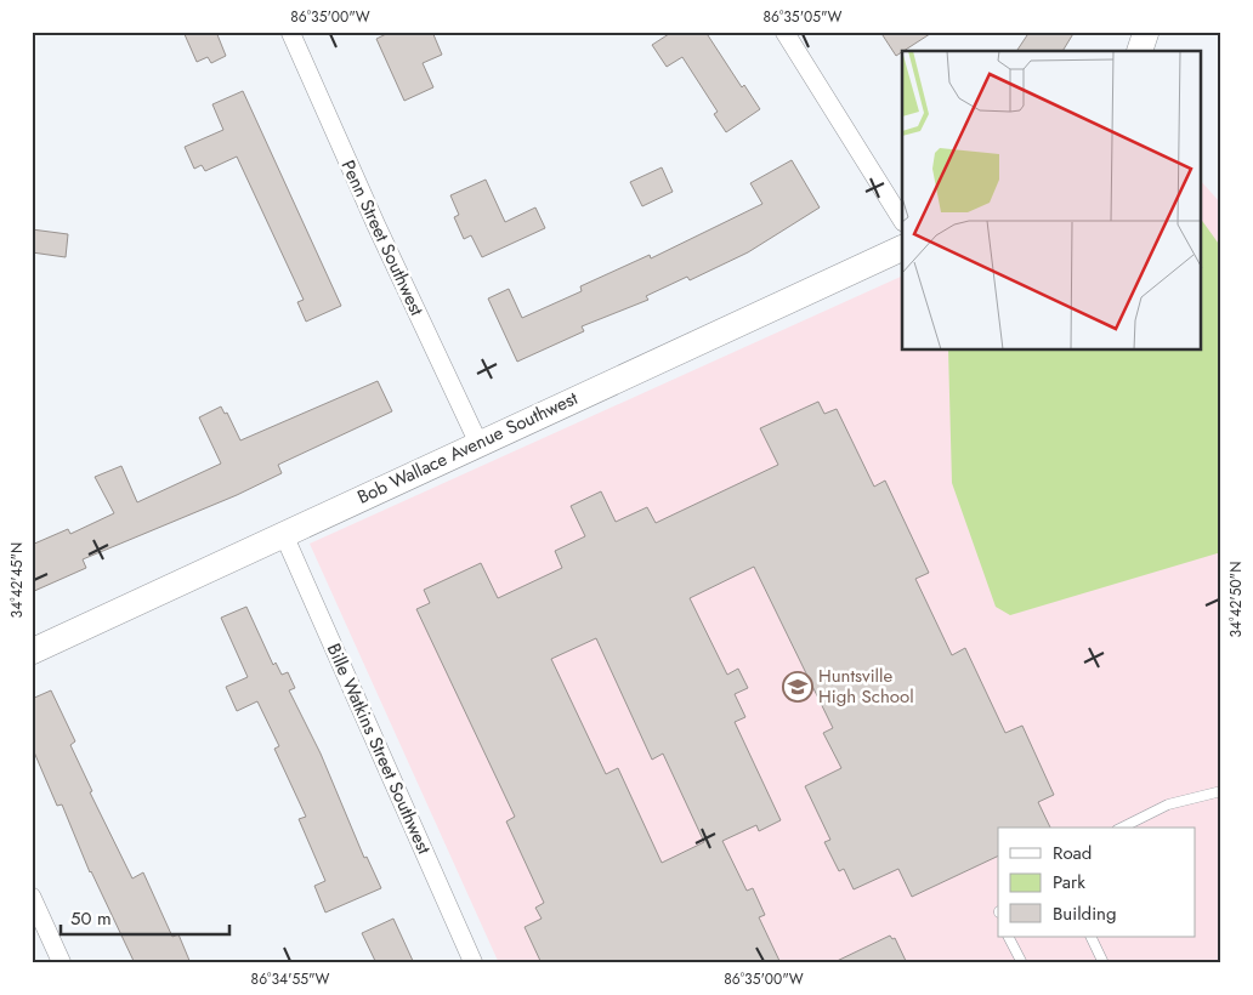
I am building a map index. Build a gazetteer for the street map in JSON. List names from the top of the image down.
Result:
{
  "streets": {
    "main road": ["Bob Wallace Avenue Southwest"],
    "street": ["Penn Street Southwest", "Bille Watkins Street Southwest"]
  },
  "crossings": [
    ["Penn Street Southwest", "Bob Wallace Avenue Southwest"],
    ["Bob Wallace Avenue Southwest", "Bille Watkins Street Southwest"]
  ],
  "places": {
    "school or university": ["Huntsville High School"]
  },
  "legend": ["Road", "Park", "Building"],
  "scale_bar": "50 m",
  "coordinates": [
    "86°35'00\"W",
    "86°35'05\"W",
    "34°42'45\"N",
    "34°42'50\"N",
    "86°34'55\"W"
  ]
}
